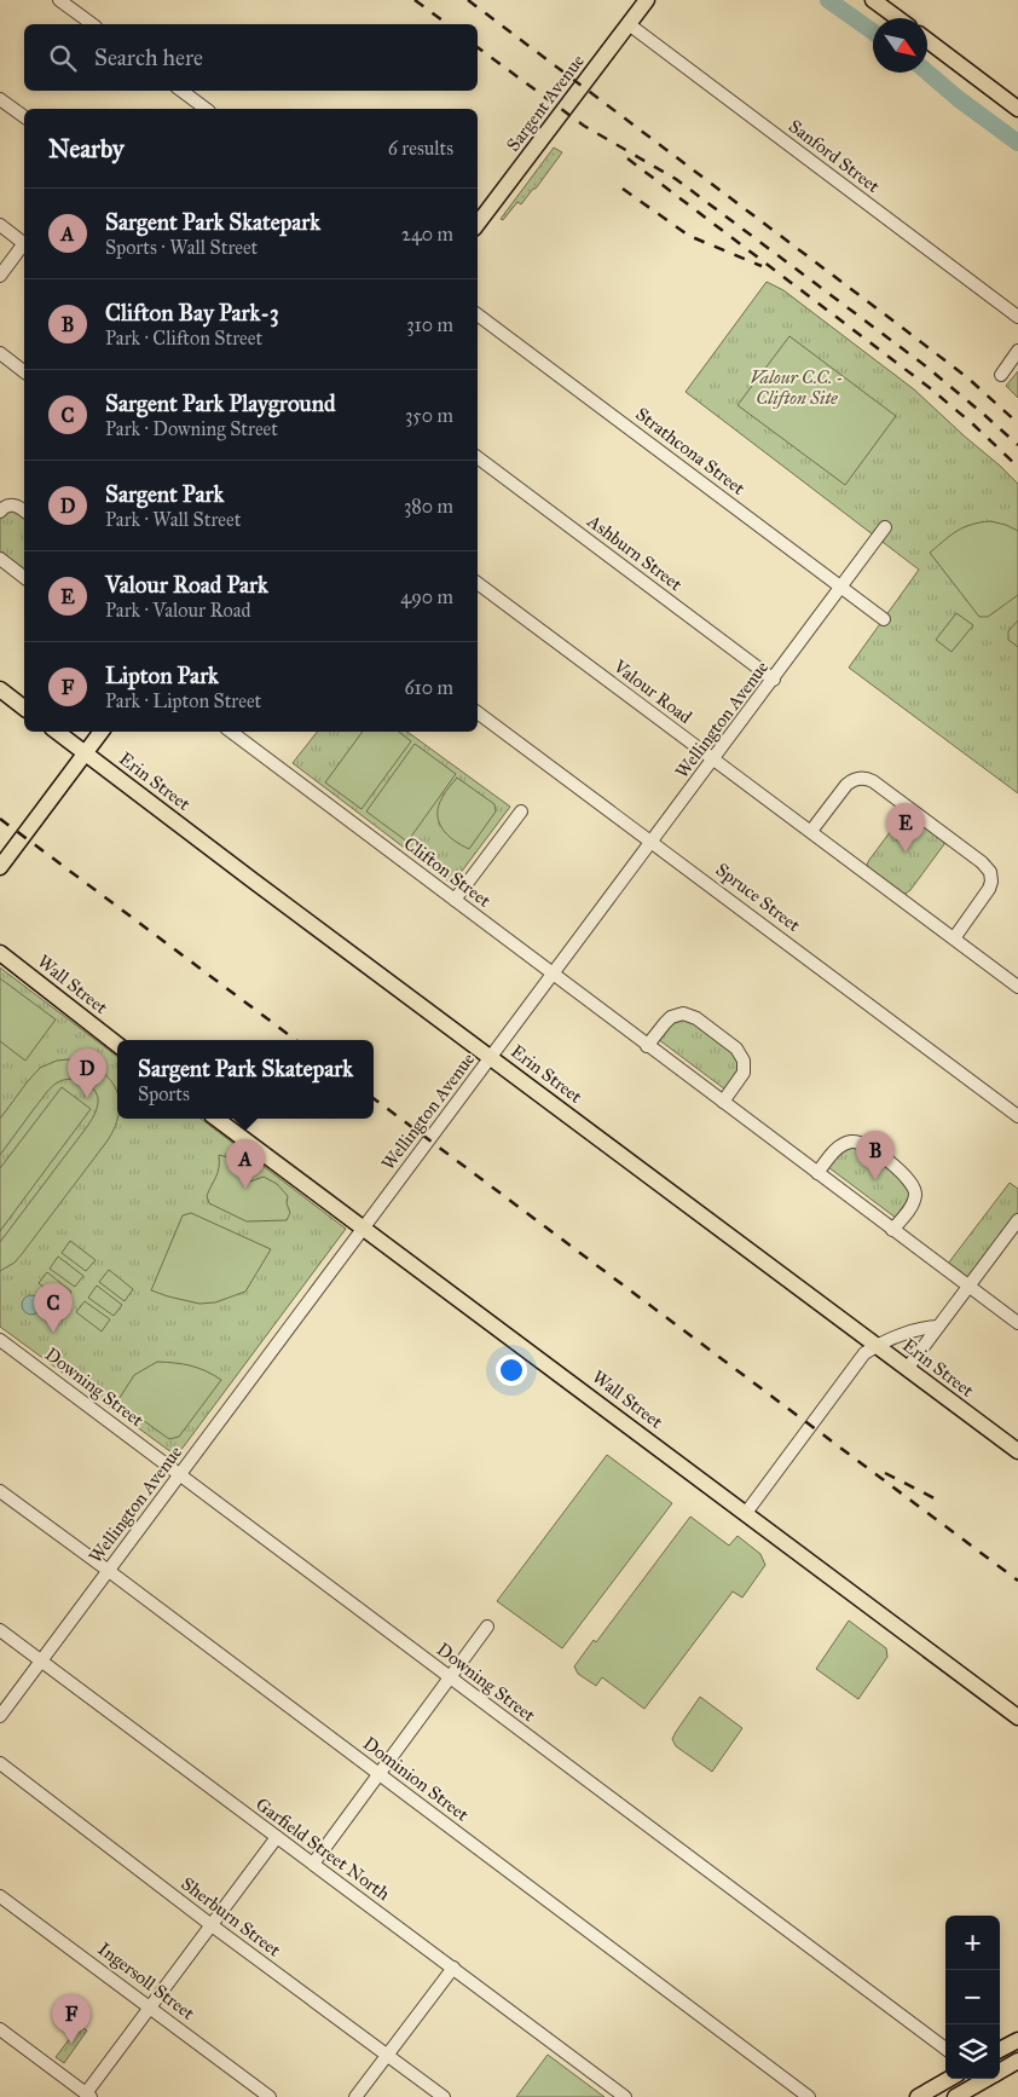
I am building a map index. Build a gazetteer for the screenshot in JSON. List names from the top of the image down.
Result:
{
  "streets": {
    "main road": ["Sargent Avenue", "Erin Street", "Wall Street"],
    "street": [
      "Sanford Street",
      "Strathcona Street",
      "Ashburn Street",
      "Valour Road",
      "Wellington Avenue",
      "Clifton Street",
      "Spruce Street",
      "Downing Street",
      "Dominion Street",
      "Garfield Street North",
      "Sherburn Street",
      "Ingersoll Street"
    ]
  },
  "crossings": [
    ["Sargent Avenue", "Sanford Street"],
    ["Strathcona Street", "Wellington Avenue"],
    ["Ashburn Street", "Wellington Avenue"],
    ["Valour Road", "Wellington Avenue"],
    ["Wellington Avenue", "Erin Street"],
    ["Wellington Avenue", "Clifton Street"],
    ["Wellington Avenue", "Spruce Street"],
    ["Wellington Avenue", "Wall Street"],
    ["Wellington Avenue", "Downing Street"],
    ["Wellington Avenue", "Dominion Street"],
    ["Wellington Avenue", "Garfield Street North"]
  ],
  "parks": ["Valour C.C. - Clifton Site"],
  "north": "bottom right",
  "page": {
    "search": "Search here",
    "heading": ["Nearby", "6 results"],
    "list": [
      {
        "mark": "A",
        "name": "Sargent Park Skatepark",
        "note": "Sports · Wall Street",
        "value": "240 m"
      },
      {
        "mark": "B",
        "name": "Clifton Bay Park-3",
        "note": "Park · Clifton Street",
        "value": "310 m"
      },
      {
        "mark": "C",
        "name": "Sargent Park Playground",
        "note": "Park · Downing Street",
        "value": "350 m"
      },
      {
        "mark": "D",
        "name": "Sargent Park",
        "note": "Park · Wall Street",
        "value": "380 m"
      },
      {
        "mark": "E",
        "name": "Valour Road Park",
        "note": "Park · Valour Road",
        "value": "490 m"
      },
      {
        "mark": "F",
        "name": "Lipton Park",
        "note": "Park · Lipton Street",
        "value": "610 m"
      }
    ],
    "pins": [
      "E",
      "D",
      "B",
      "A",
      "C",
      "F"
    ],
    "popup": ["Sargent Park Skatepark", "Sports"],
    "map_buttons": ["+", "−"]
  }
}
